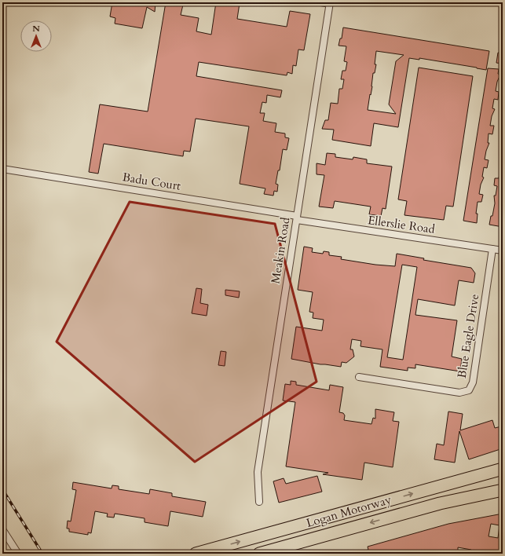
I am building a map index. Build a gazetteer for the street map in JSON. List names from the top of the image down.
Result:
{
  "streets": {
    "highway": ["Logan Motorway"],
    "street": [
      "Badu Court",
      "Ellerslie Road",
      "Meakin Road",
      "Blue Eagle Drive"
    ]
  },
  "crossings": [
    ["Badu Court", "Ellerslie Road"],
    ["Badu Court", "Meakin Road"],
    ["Ellerslie Road", "Meakin Road"],
    ["Ellerslie Road", "Blue Eagle Drive"]
  ],
  "north": "top"
}
